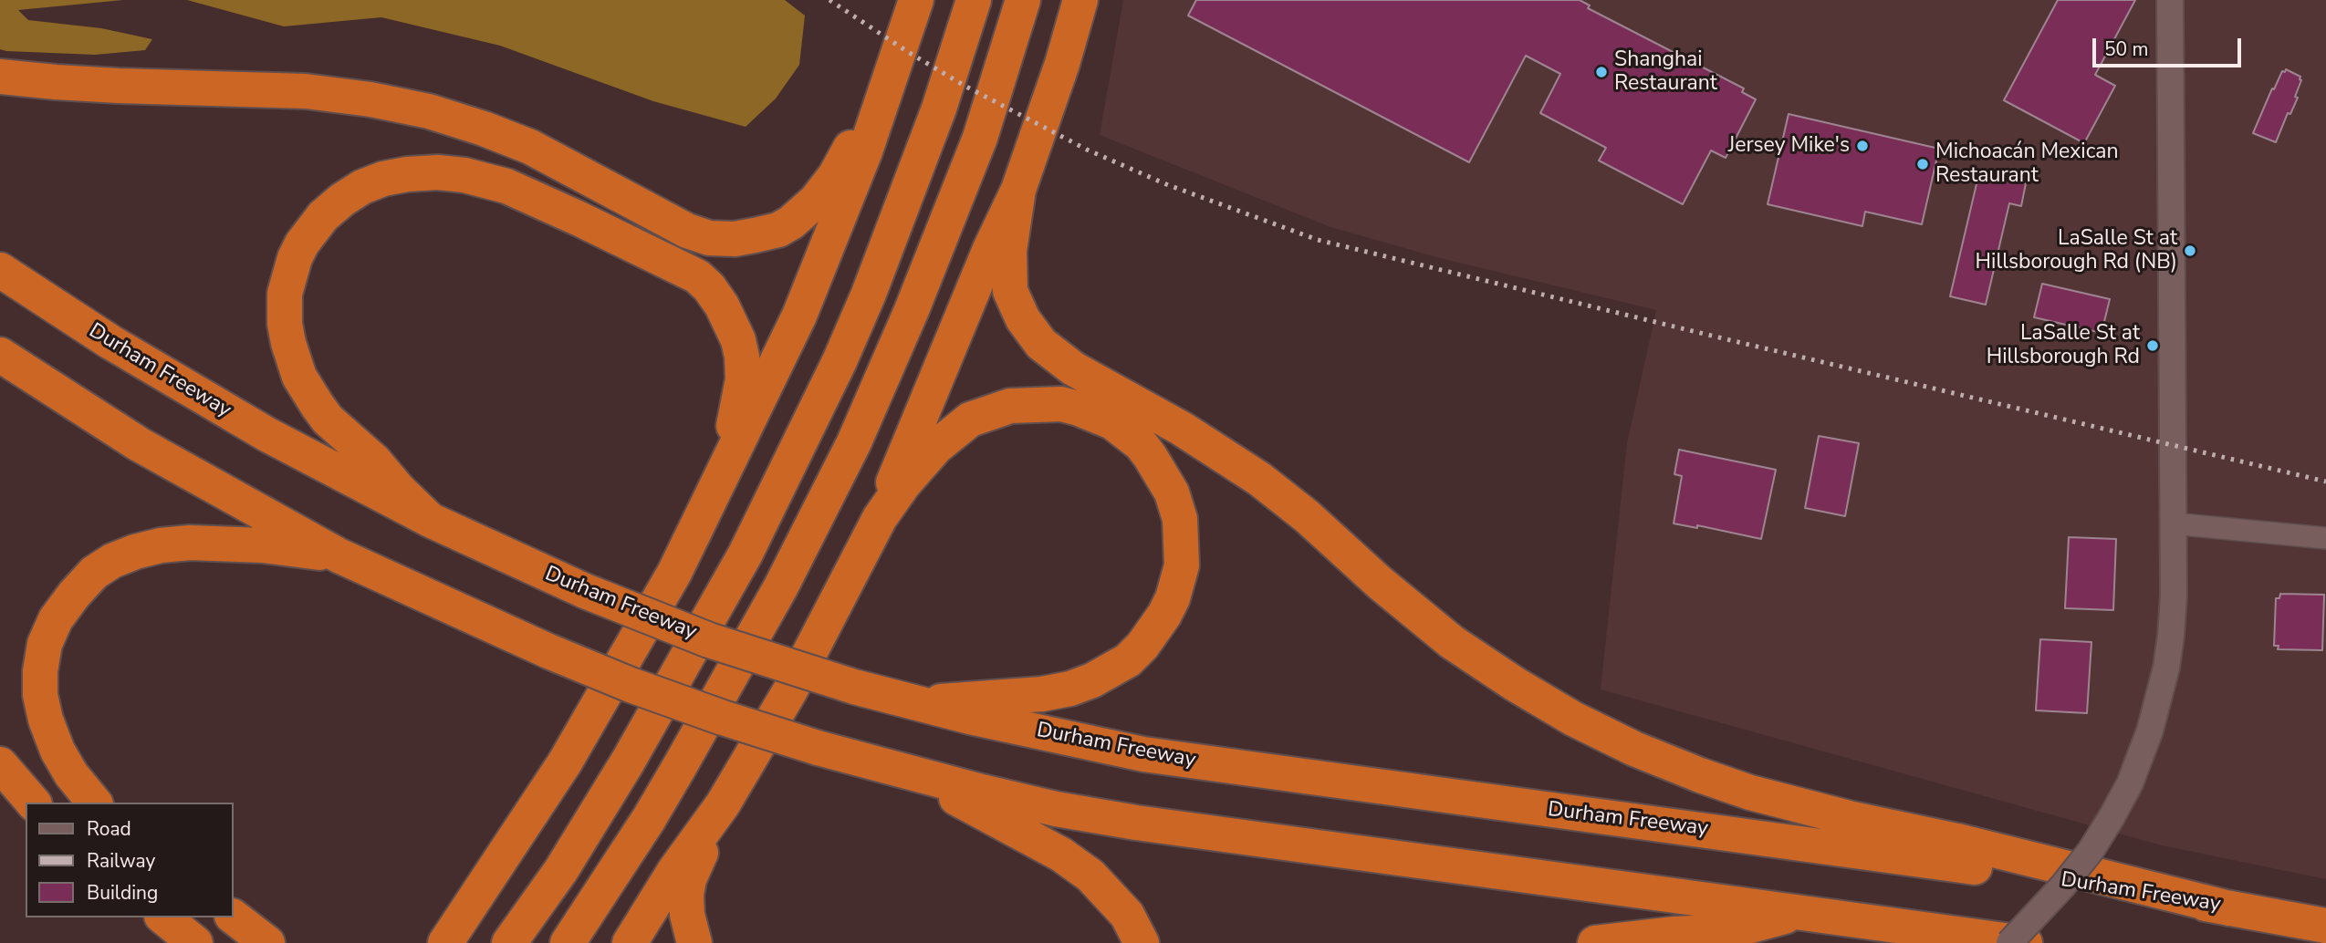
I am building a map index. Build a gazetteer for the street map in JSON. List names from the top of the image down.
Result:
{
  "streets": {
    "highway": ["Durham Freeway"]
  },
  "places": [
    "Shanghai Restaurant",
    "Jersey Mike's",
    "Michoacán Mexican Restaurant",
    "LaSalle St at Hillsborough Rd (NB)",
    "LaSalle St at Hillsborough Rd"
  ],
  "legend": ["Road", "Railway", "Building"],
  "scale_bar": "50 m"
}
